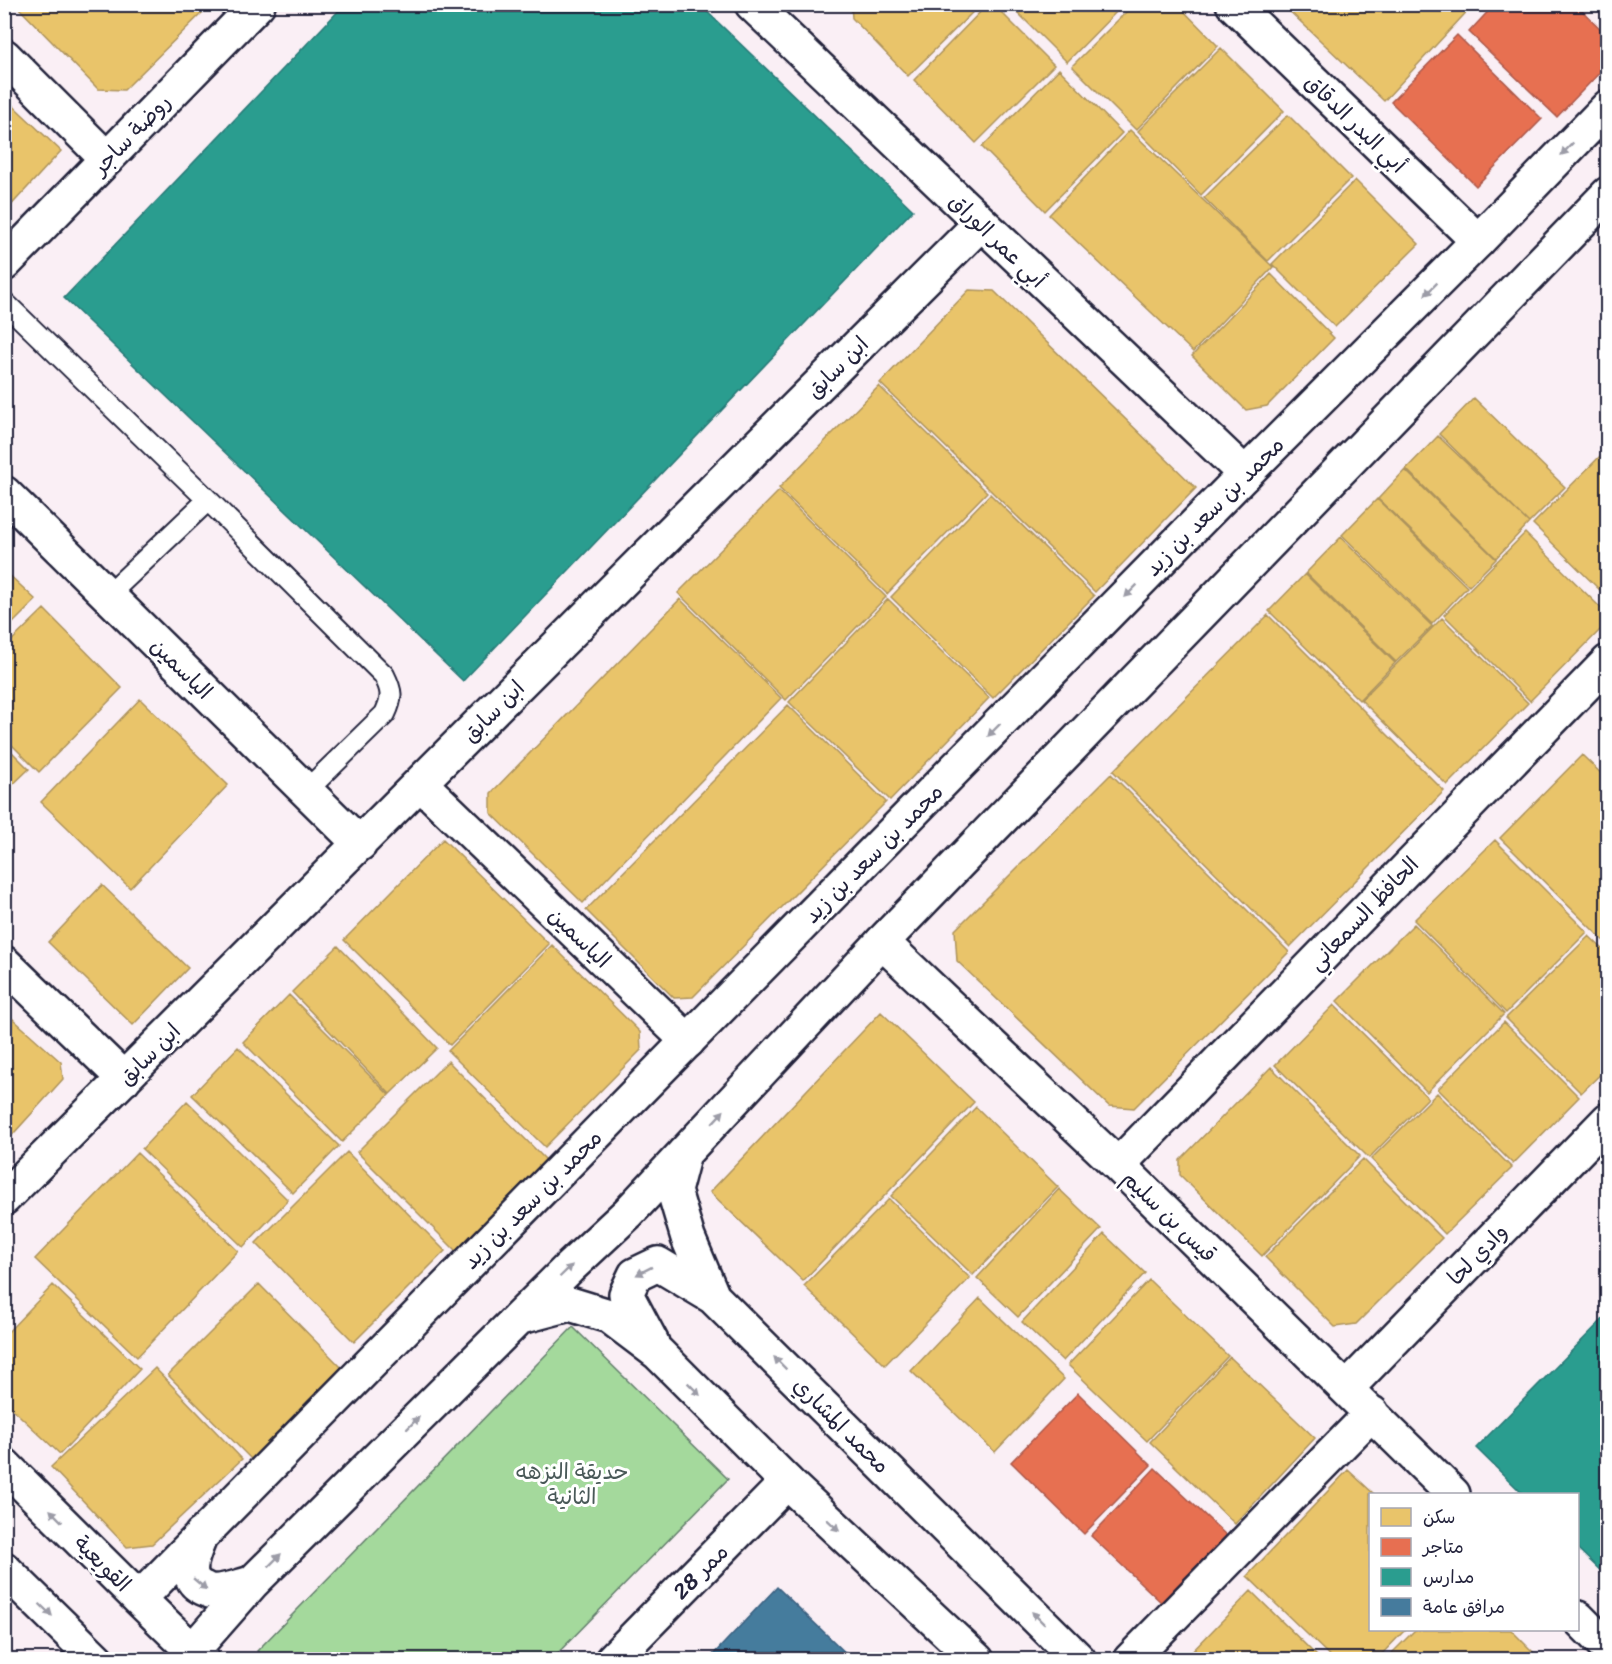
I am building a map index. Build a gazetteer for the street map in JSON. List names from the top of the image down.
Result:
{
  "streets": {
    "street": [
      "أبي البدر الدقاق",
      "روضة ساجر",
      "أبي عمر الوراق",
      "ابن سابق",
      "محمد بن سعد بن زيد",
      "الياسمين",
      "الحافظ السمعاني",
      "قيس بن سليم",
      "وادي لحا",
      "محمد المشاري",
      "القويعية",
      "ممر 28"
    ]
  },
  "crossings": [
    ["أبي البدر الدقاق", "محمد بن سعد بن زيد"],
    ["أبي عمر الوراق", "ابن سابق"],
    ["أبي عمر الوراق", "محمد بن سعد بن زيد"],
    ["ابن سابق", "الياسمين"],
    ["محمد بن سعد بن زيد", "الياسمين"],
    ["محمد بن سعد بن زيد", "القويعية"],
    ["الحافظ السمعاني", "قيس بن سليم"],
    ["قيس بن سليم", "وادي لحا"]
  ],
  "parks": ["حديقة النزهه الثانية"],
  "legend": [
    "سكن",
    "متاجر",
    "مدارس",
    "مرافق عامة"
  ]
}
